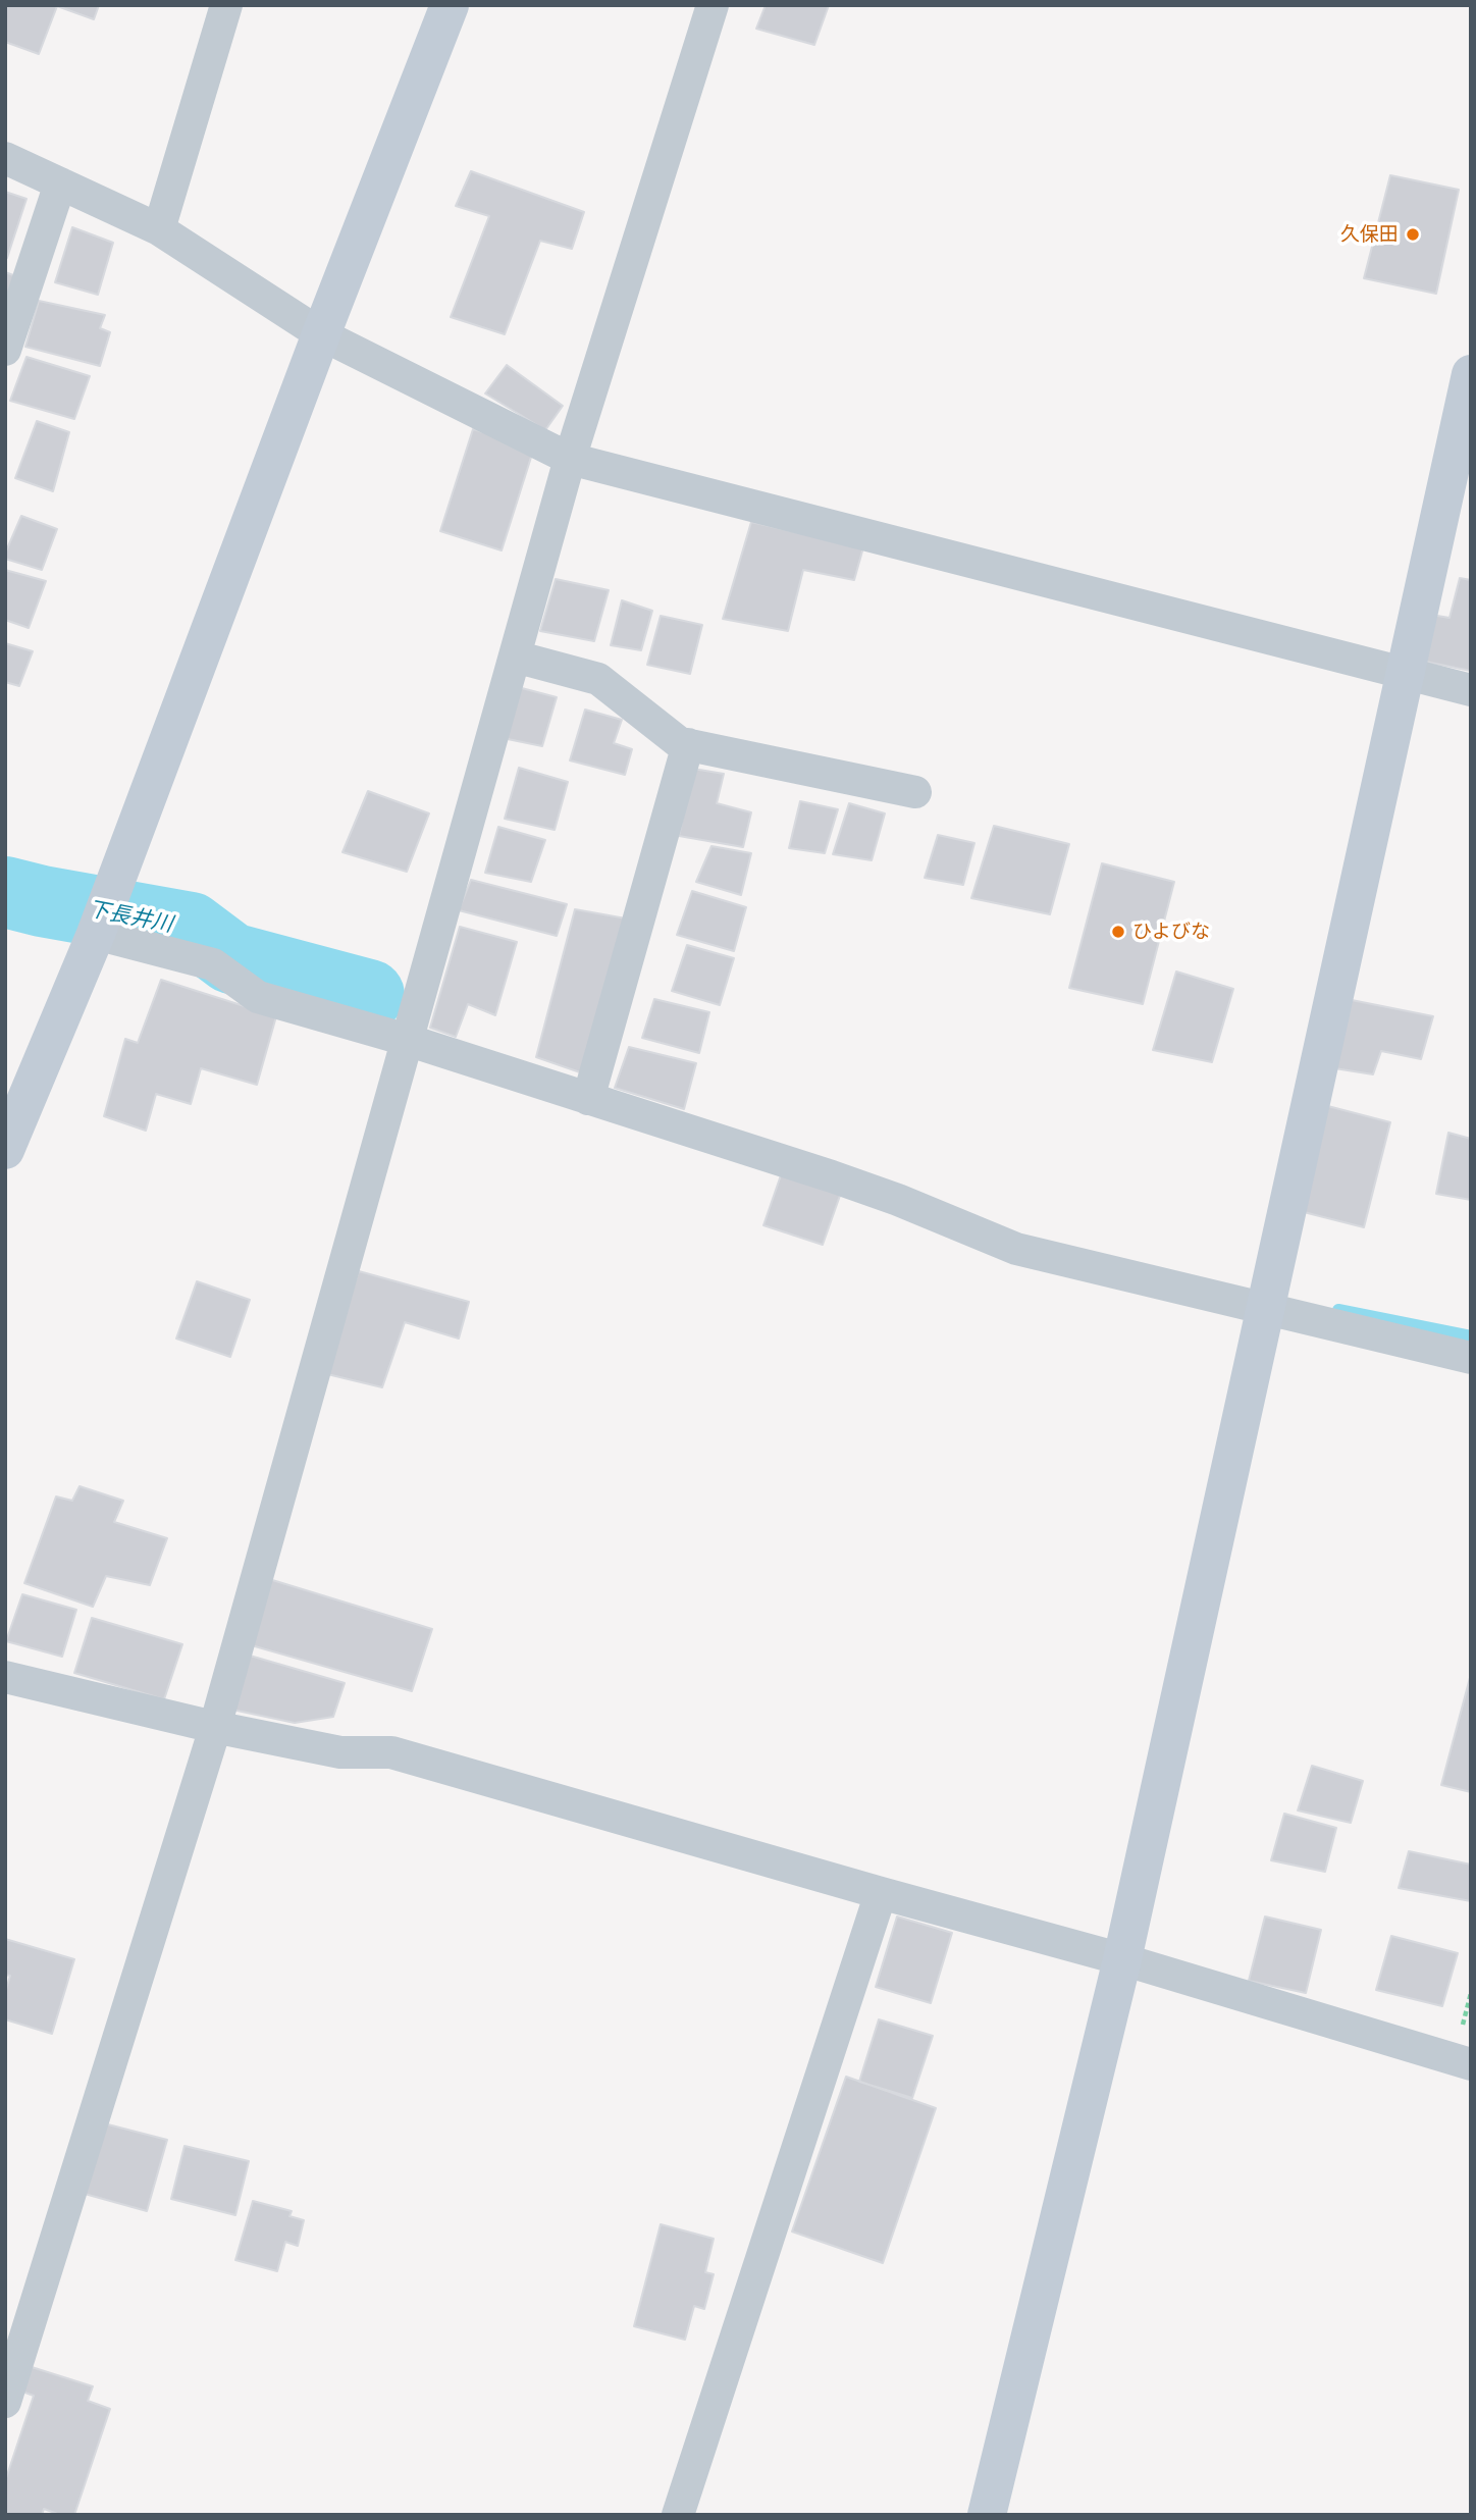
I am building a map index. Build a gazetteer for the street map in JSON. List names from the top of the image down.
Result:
{
  "water": ["下長井川"],
  "places": ["久保田", "ひよびな"]
}
